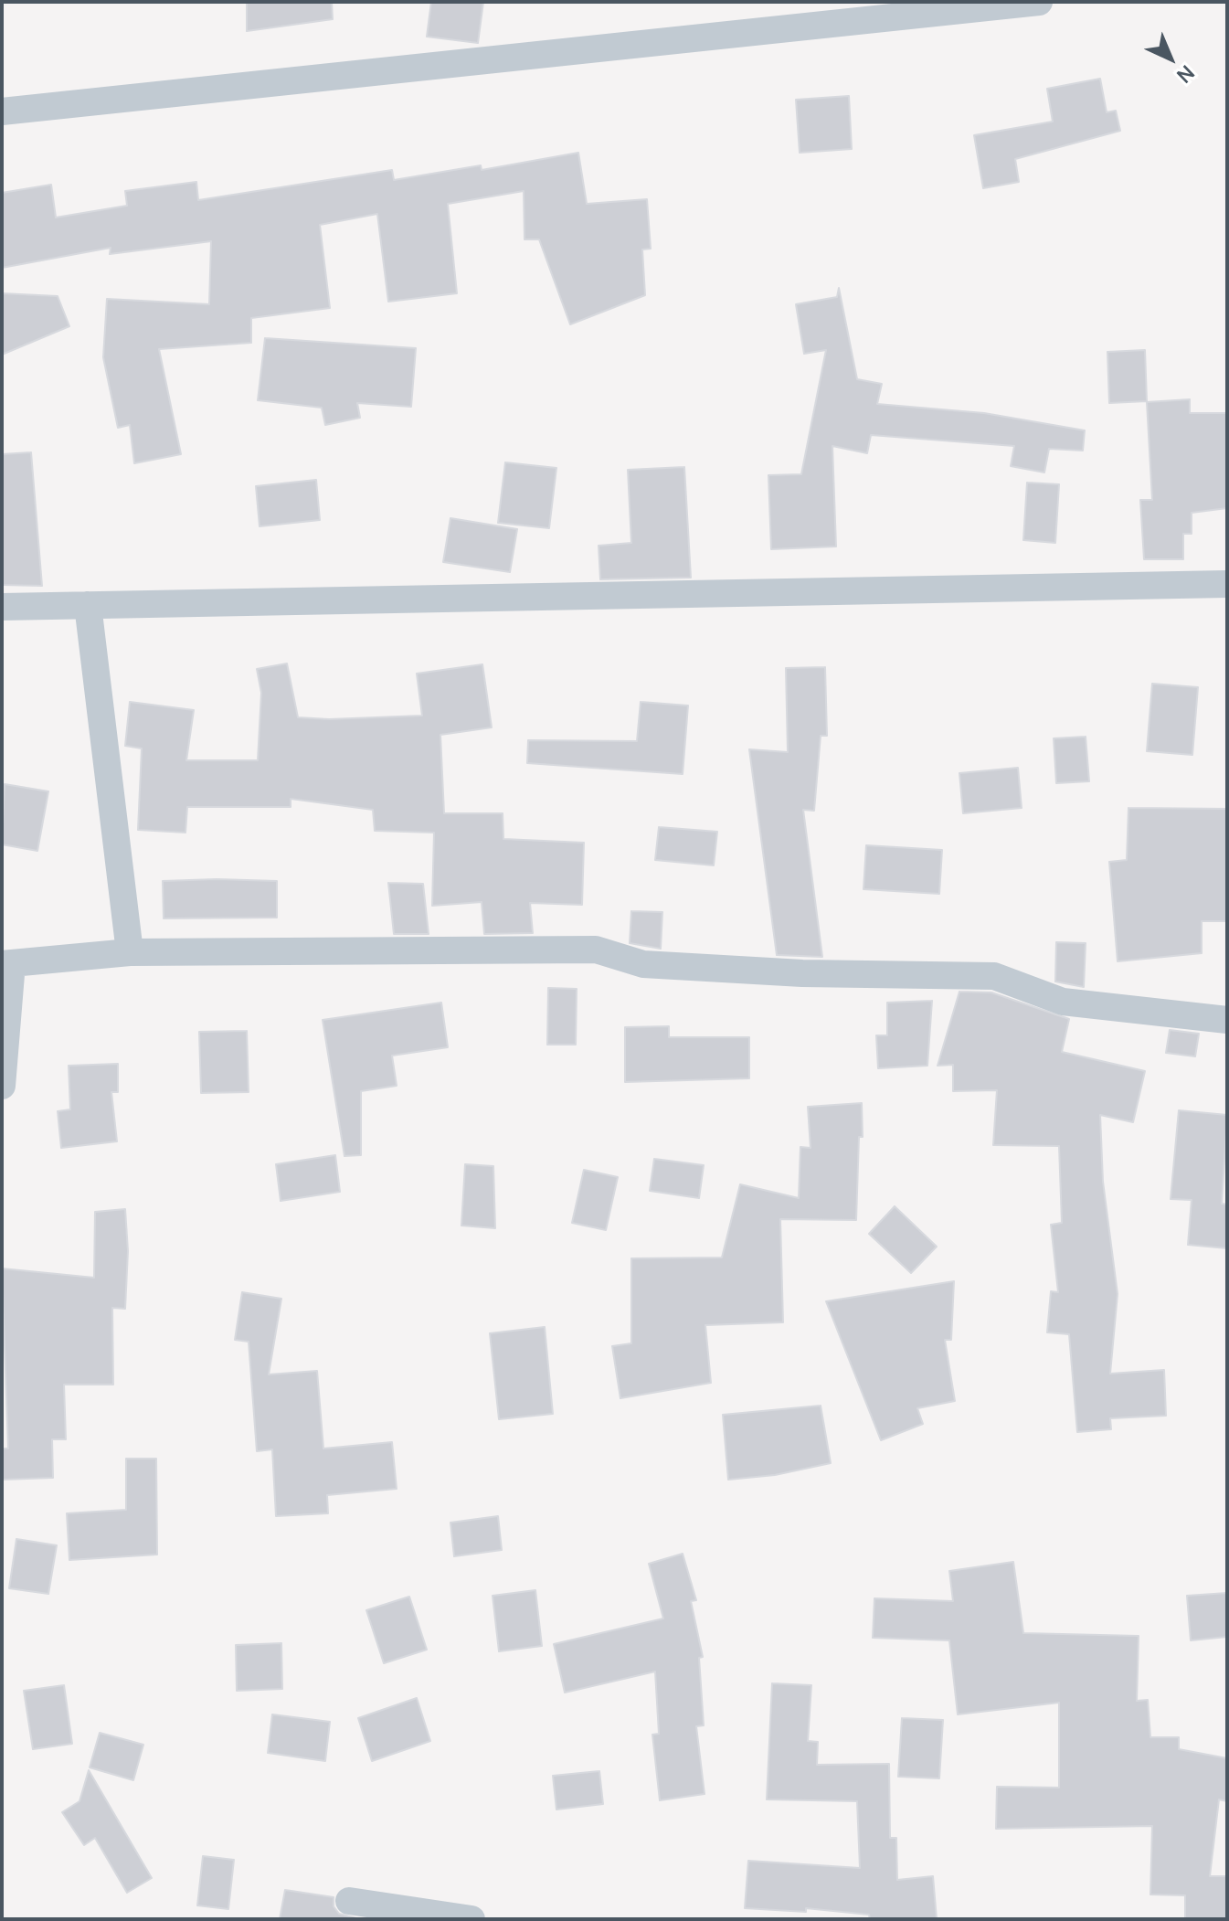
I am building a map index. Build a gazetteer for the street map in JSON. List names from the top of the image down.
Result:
{
  "north": "bottom right"
}
